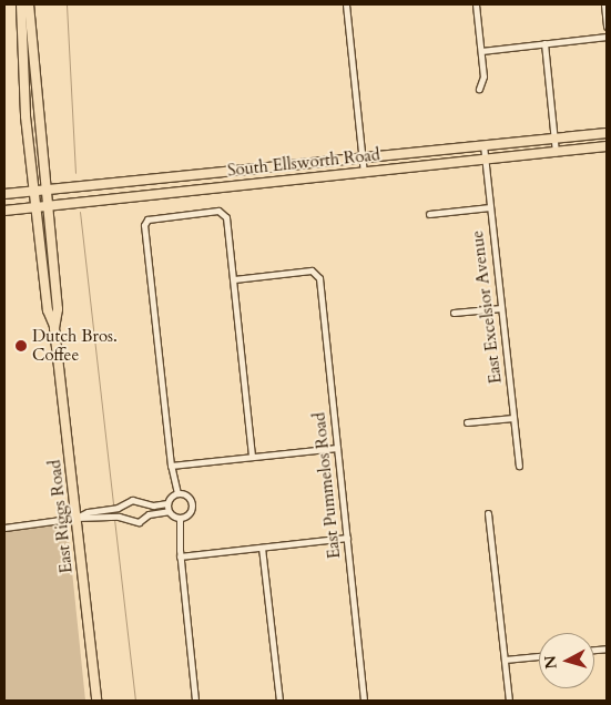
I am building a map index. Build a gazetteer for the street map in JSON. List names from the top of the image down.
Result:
{
  "streets": {
    "main road": ["South Ellsworth Road", "East Riggs Road"],
    "street": ["East Excelsior Avenue", "East Pummelos Road"]
  },
  "crossings": [
    ["South Ellsworth Road", "East Excelsior Avenue"],
    ["South Ellsworth Road", "East Riggs Road"]
  ],
  "places": ["Dutch Bros. Coffee"],
  "north": "left"
}
